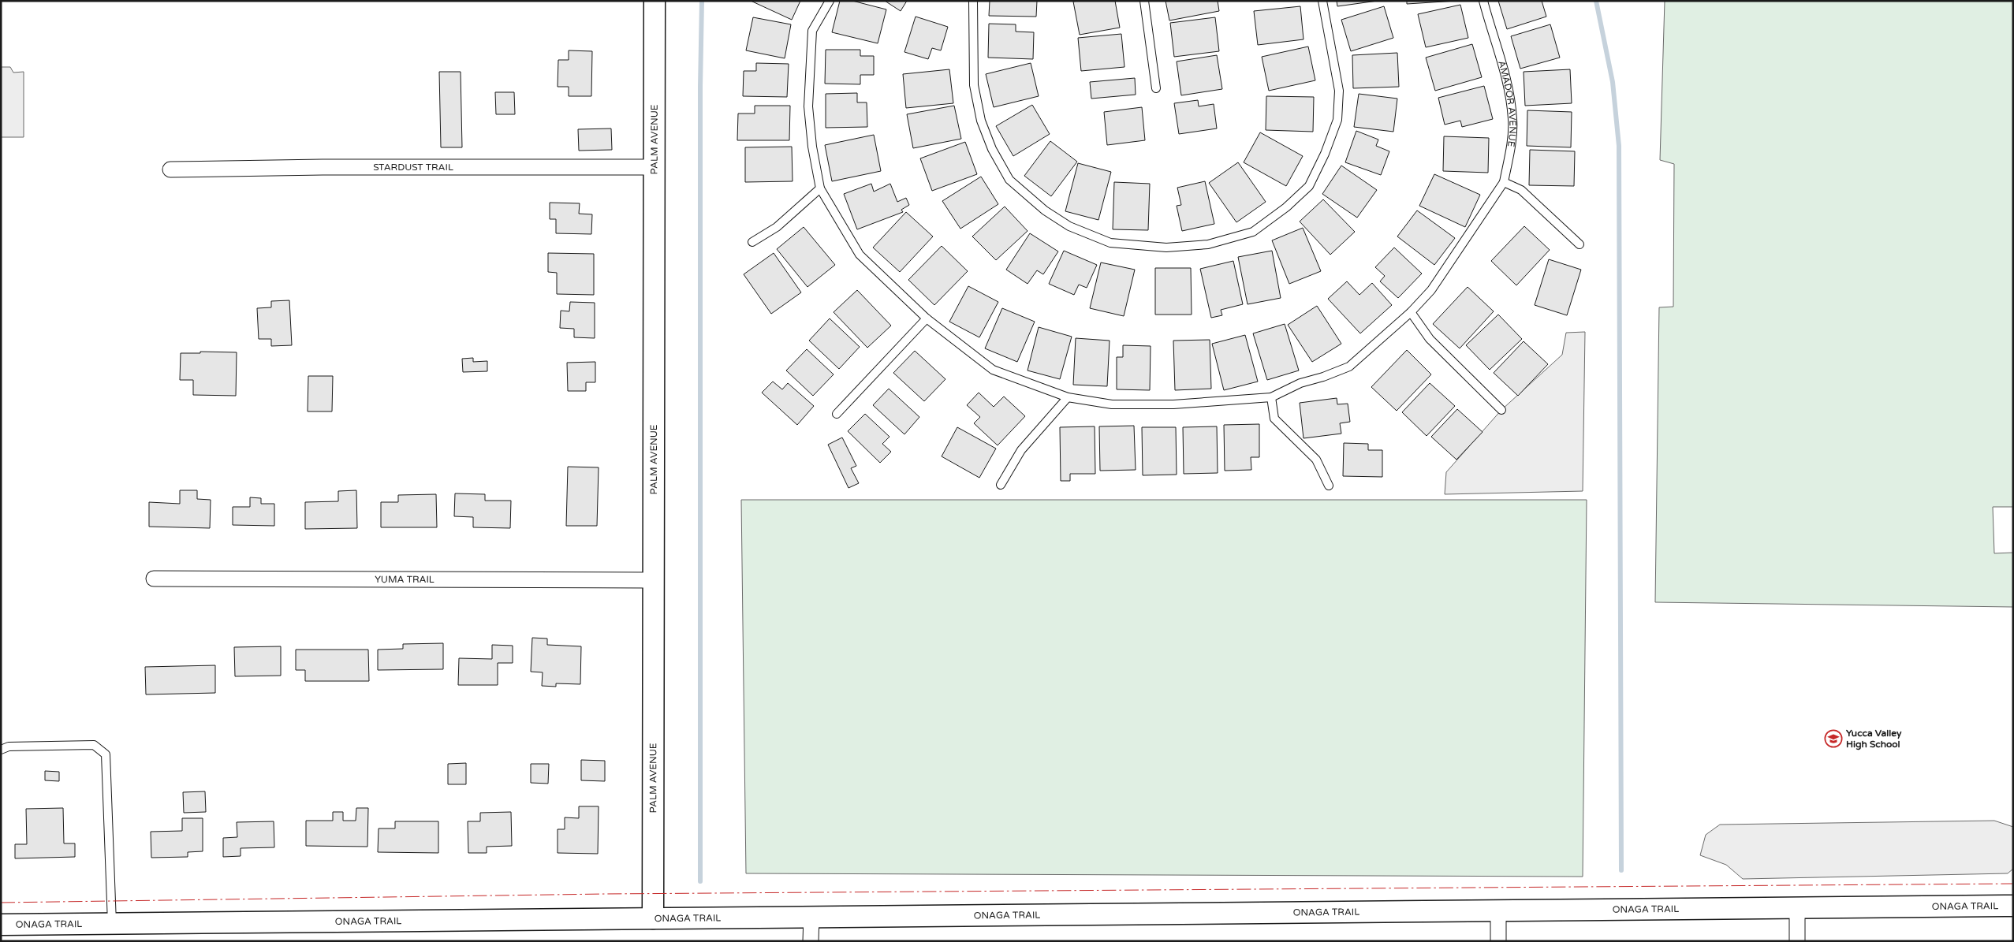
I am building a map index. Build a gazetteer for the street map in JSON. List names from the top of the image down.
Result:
{
  "streets": {
    "street": [
      "PALM AVENUE",
      "STARDUST TRAIL",
      "YUMA TRAIL",
      "ONAGA TRAIL"
    ],
    "lane": ["AMADOR AVENUE"]
  },
  "crossings": [
    ["PALM AVENUE", "STARDUST TRAIL"],
    ["PALM AVENUE", "YUMA TRAIL"],
    ["PALM AVENUE", "ONAGA TRAIL"]
  ],
  "places": {
    "school or university": ["Yucca Valley High School"]
  }
}
